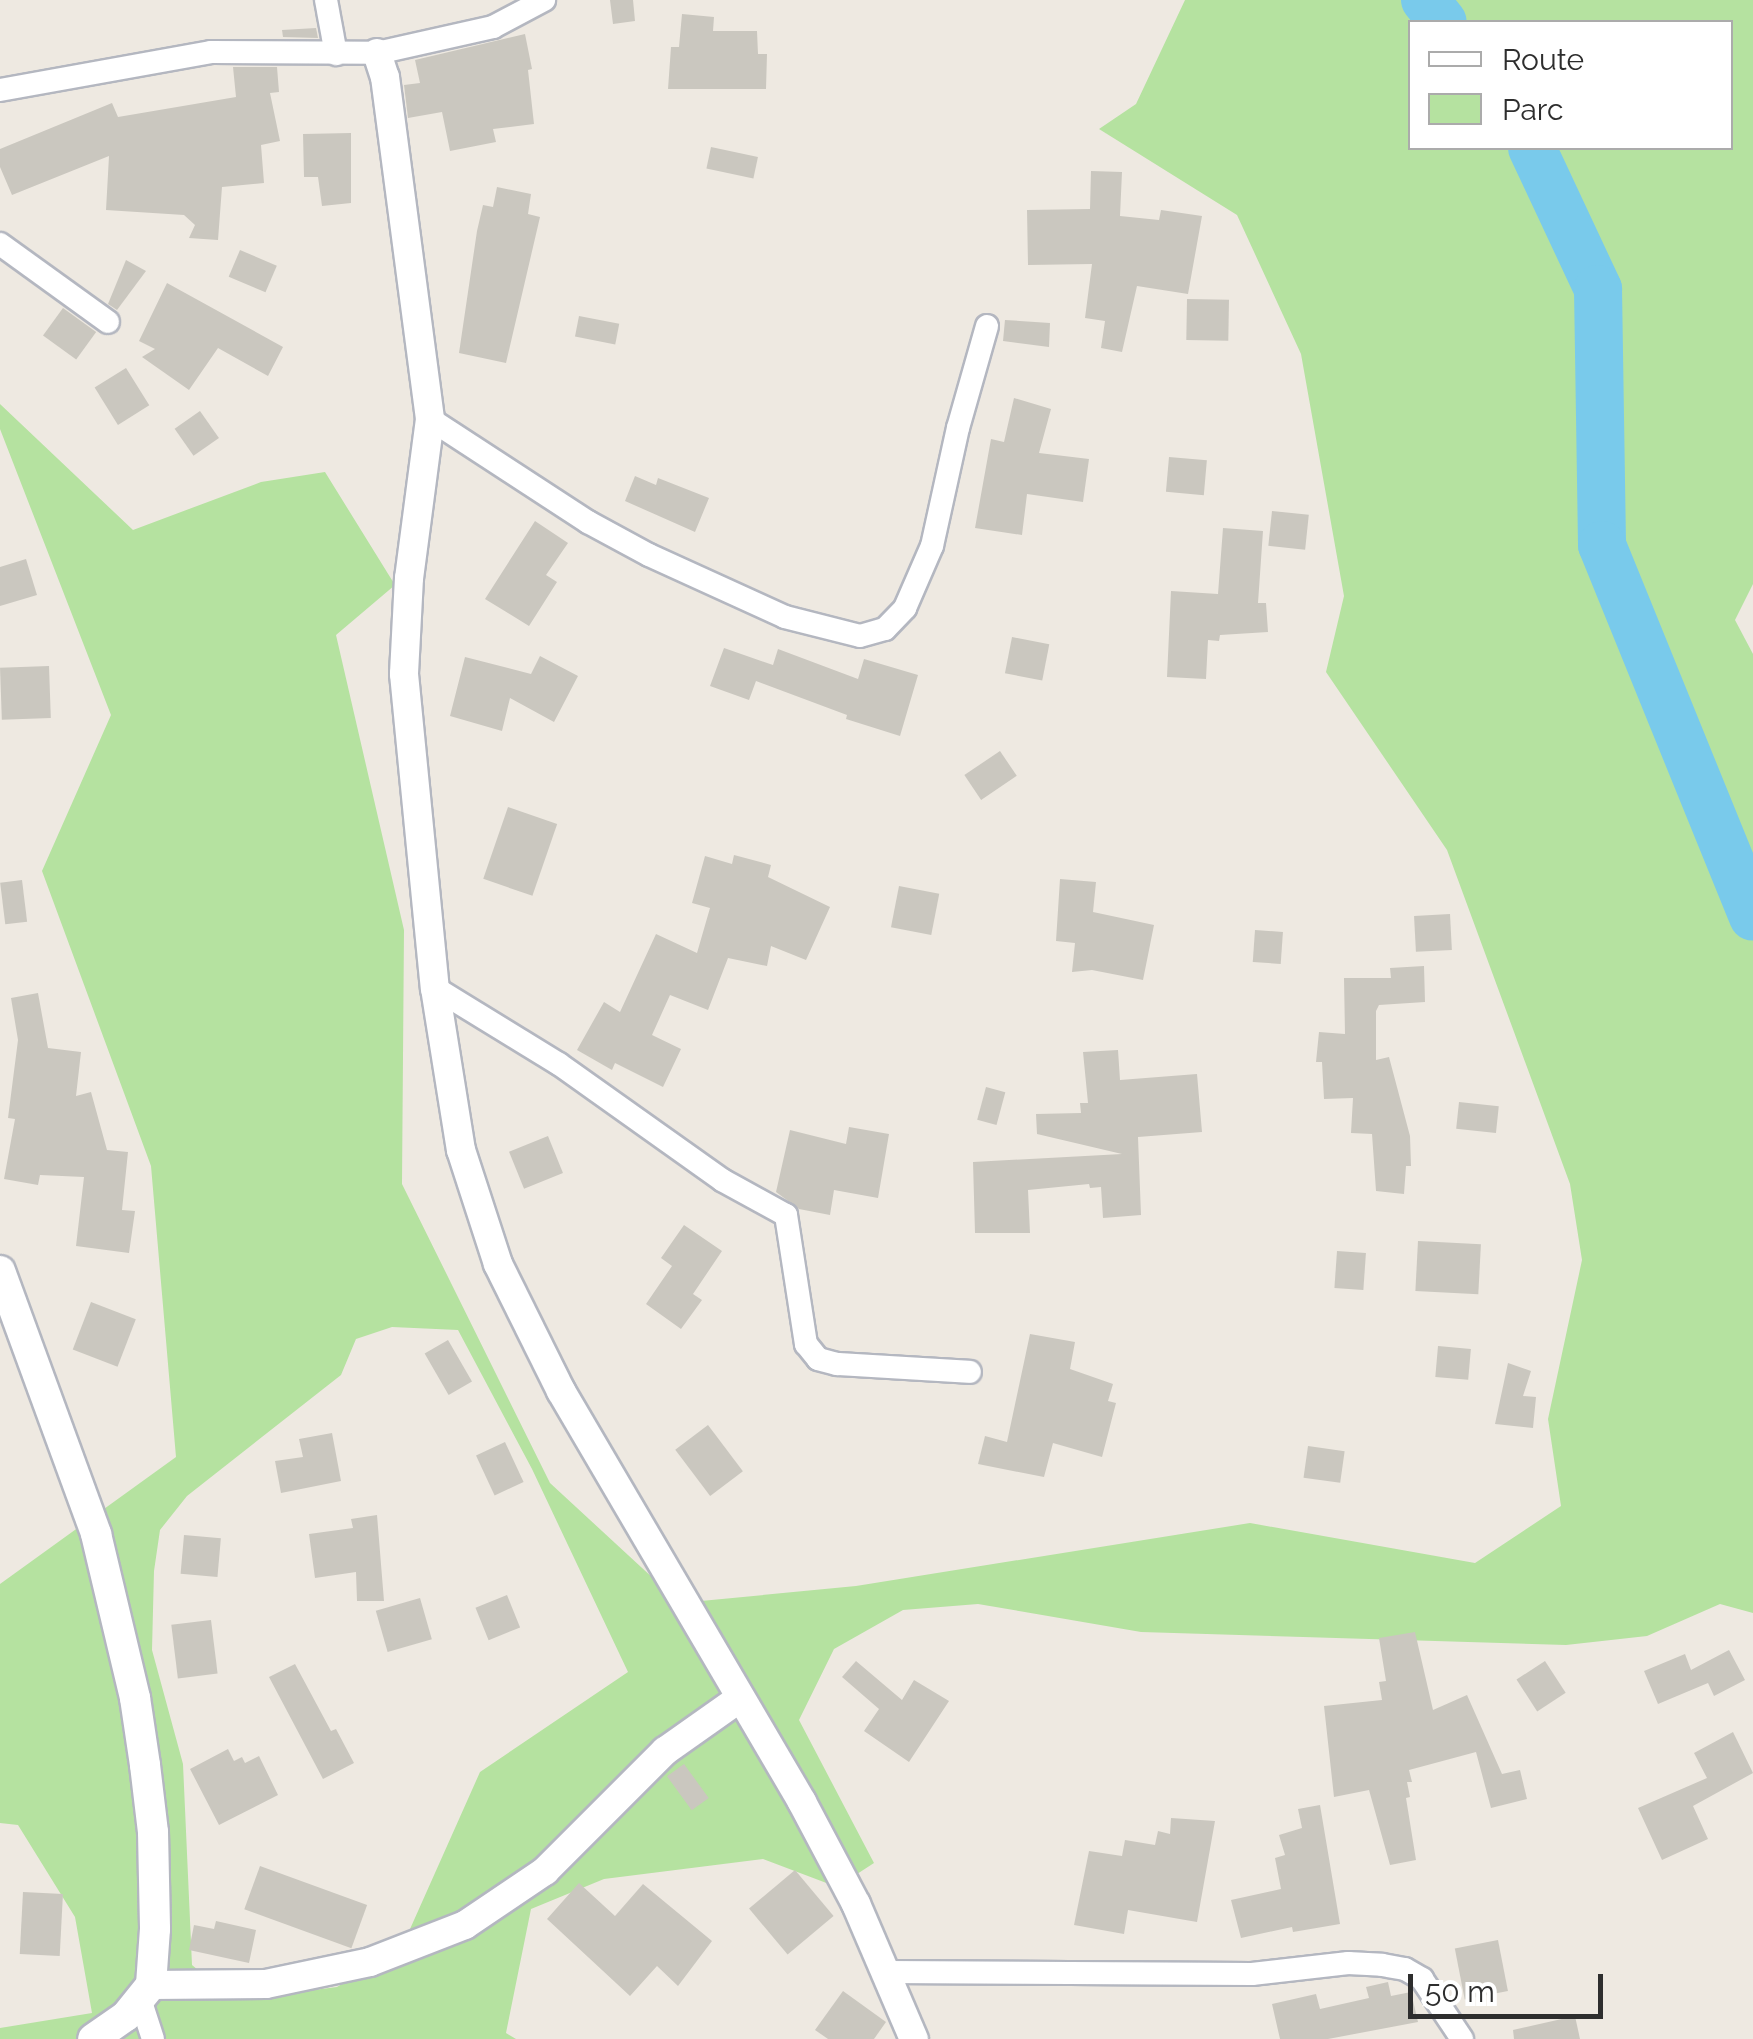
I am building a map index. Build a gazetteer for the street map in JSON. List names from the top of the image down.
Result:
{
  "legend": ["Route", "Parc"],
  "scale_bar": "50 m"
}
